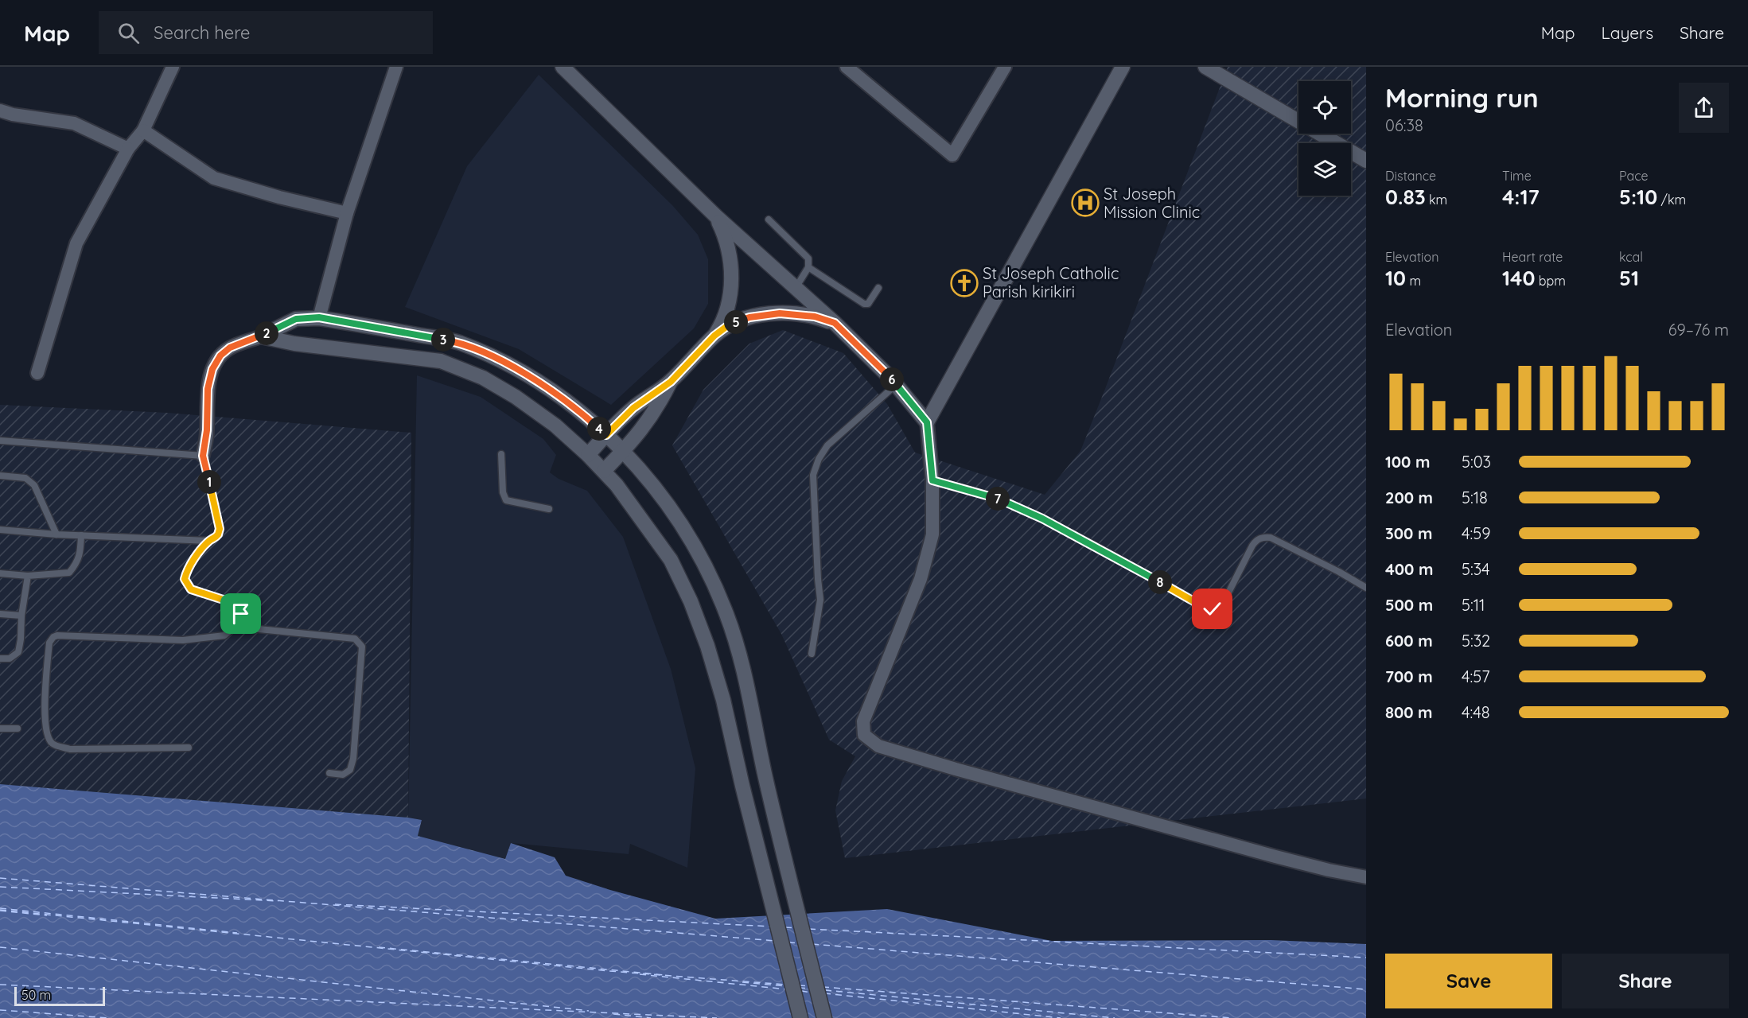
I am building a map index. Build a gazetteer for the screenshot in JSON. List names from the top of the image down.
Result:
{
  "places": {
    "hospital": ["St Joseph Mission Clinic"],
    "church": ["St Joseph Catholic Parish kirikiri"]
  },
  "scale_bar": "50 m",
  "page": {
    "header": "Map",
    "search": "Search here",
    "nav": ["Map", "Layers", "Share"],
    "heading": ["Morning run", "06:38"],
    "stats": [
      ["Distance", "0.83 km"],
      ["Time", "4:17"],
      ["Pace", "5:10 /km"],
      ["Elevation", "10 m"],
      ["Heart rate", "140 bpm"],
      ["kcal", "51"]
    ],
    "pins": [
      "5",
      "2",
      "3",
      "6",
      "4",
      "1",
      "7",
      "8"
    ],
    "chart": ["Elevation", "69–76 m"],
    "list": [
      {
        "name": "100 m",
        "note": "5:03"
      },
      {
        "name": "200 m",
        "note": "5:18"
      },
      {
        "name": "300 m",
        "note": "4:59"
      },
      {
        "name": "400 m",
        "note": "5:34"
      },
      {
        "name": "500 m",
        "note": "5:11"
      },
      {
        "name": "600 m",
        "note": "5:32"
      },
      {
        "name": "700 m",
        "note": "4:57"
      },
      {
        "name": "800 m",
        "note": "4:48"
      }
    ],
    "buttons": ["Save", "Share"],
    "scale": "50 m"
  }
}
